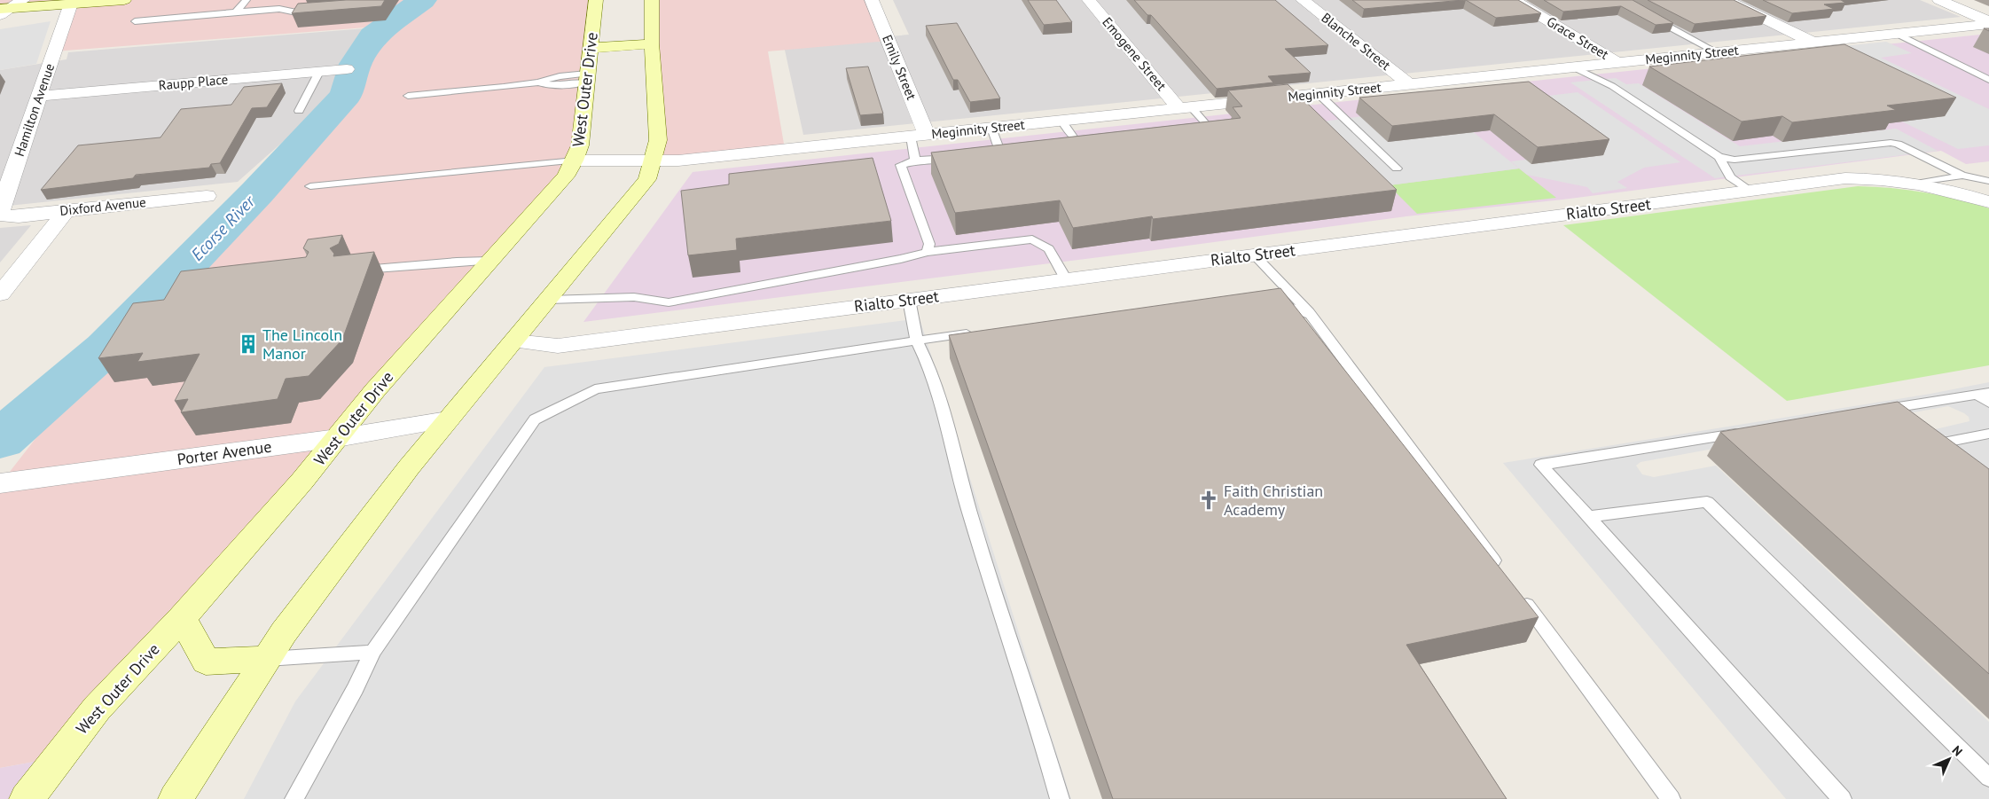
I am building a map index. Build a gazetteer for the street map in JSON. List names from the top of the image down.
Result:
{
  "streets": {
    "main road": ["West Outer Drive"],
    "street": [
      "Grace Street",
      "Blanche Street",
      "Emogene Street",
      "Meginnity Street",
      "Emily Street",
      "Raupp Place",
      "Hamilton Avenue",
      "Dixford Avenue",
      "Rialto Street",
      "Porter Avenue"
    ]
  },
  "crossings": [
    ["Grace Street", "Meginnity Street"],
    ["Blanche Street", "Meginnity Street"],
    ["Emogene Street", "Meginnity Street"],
    ["Meginnity Street", "Emily Street"],
    ["Meginnity Street", "West Outer Drive"],
    ["Raupp Place", "Hamilton Avenue"],
    ["West Outer Drive", "Porter Avenue"],
    ["Hamilton Avenue", "Dixford Avenue"]
  ],
  "water": ["Ecorse River"],
  "places": {
    "building": ["The Lincoln Manor"],
    "church": ["Faith Christian Academy"]
  },
  "north": "top right"
}
